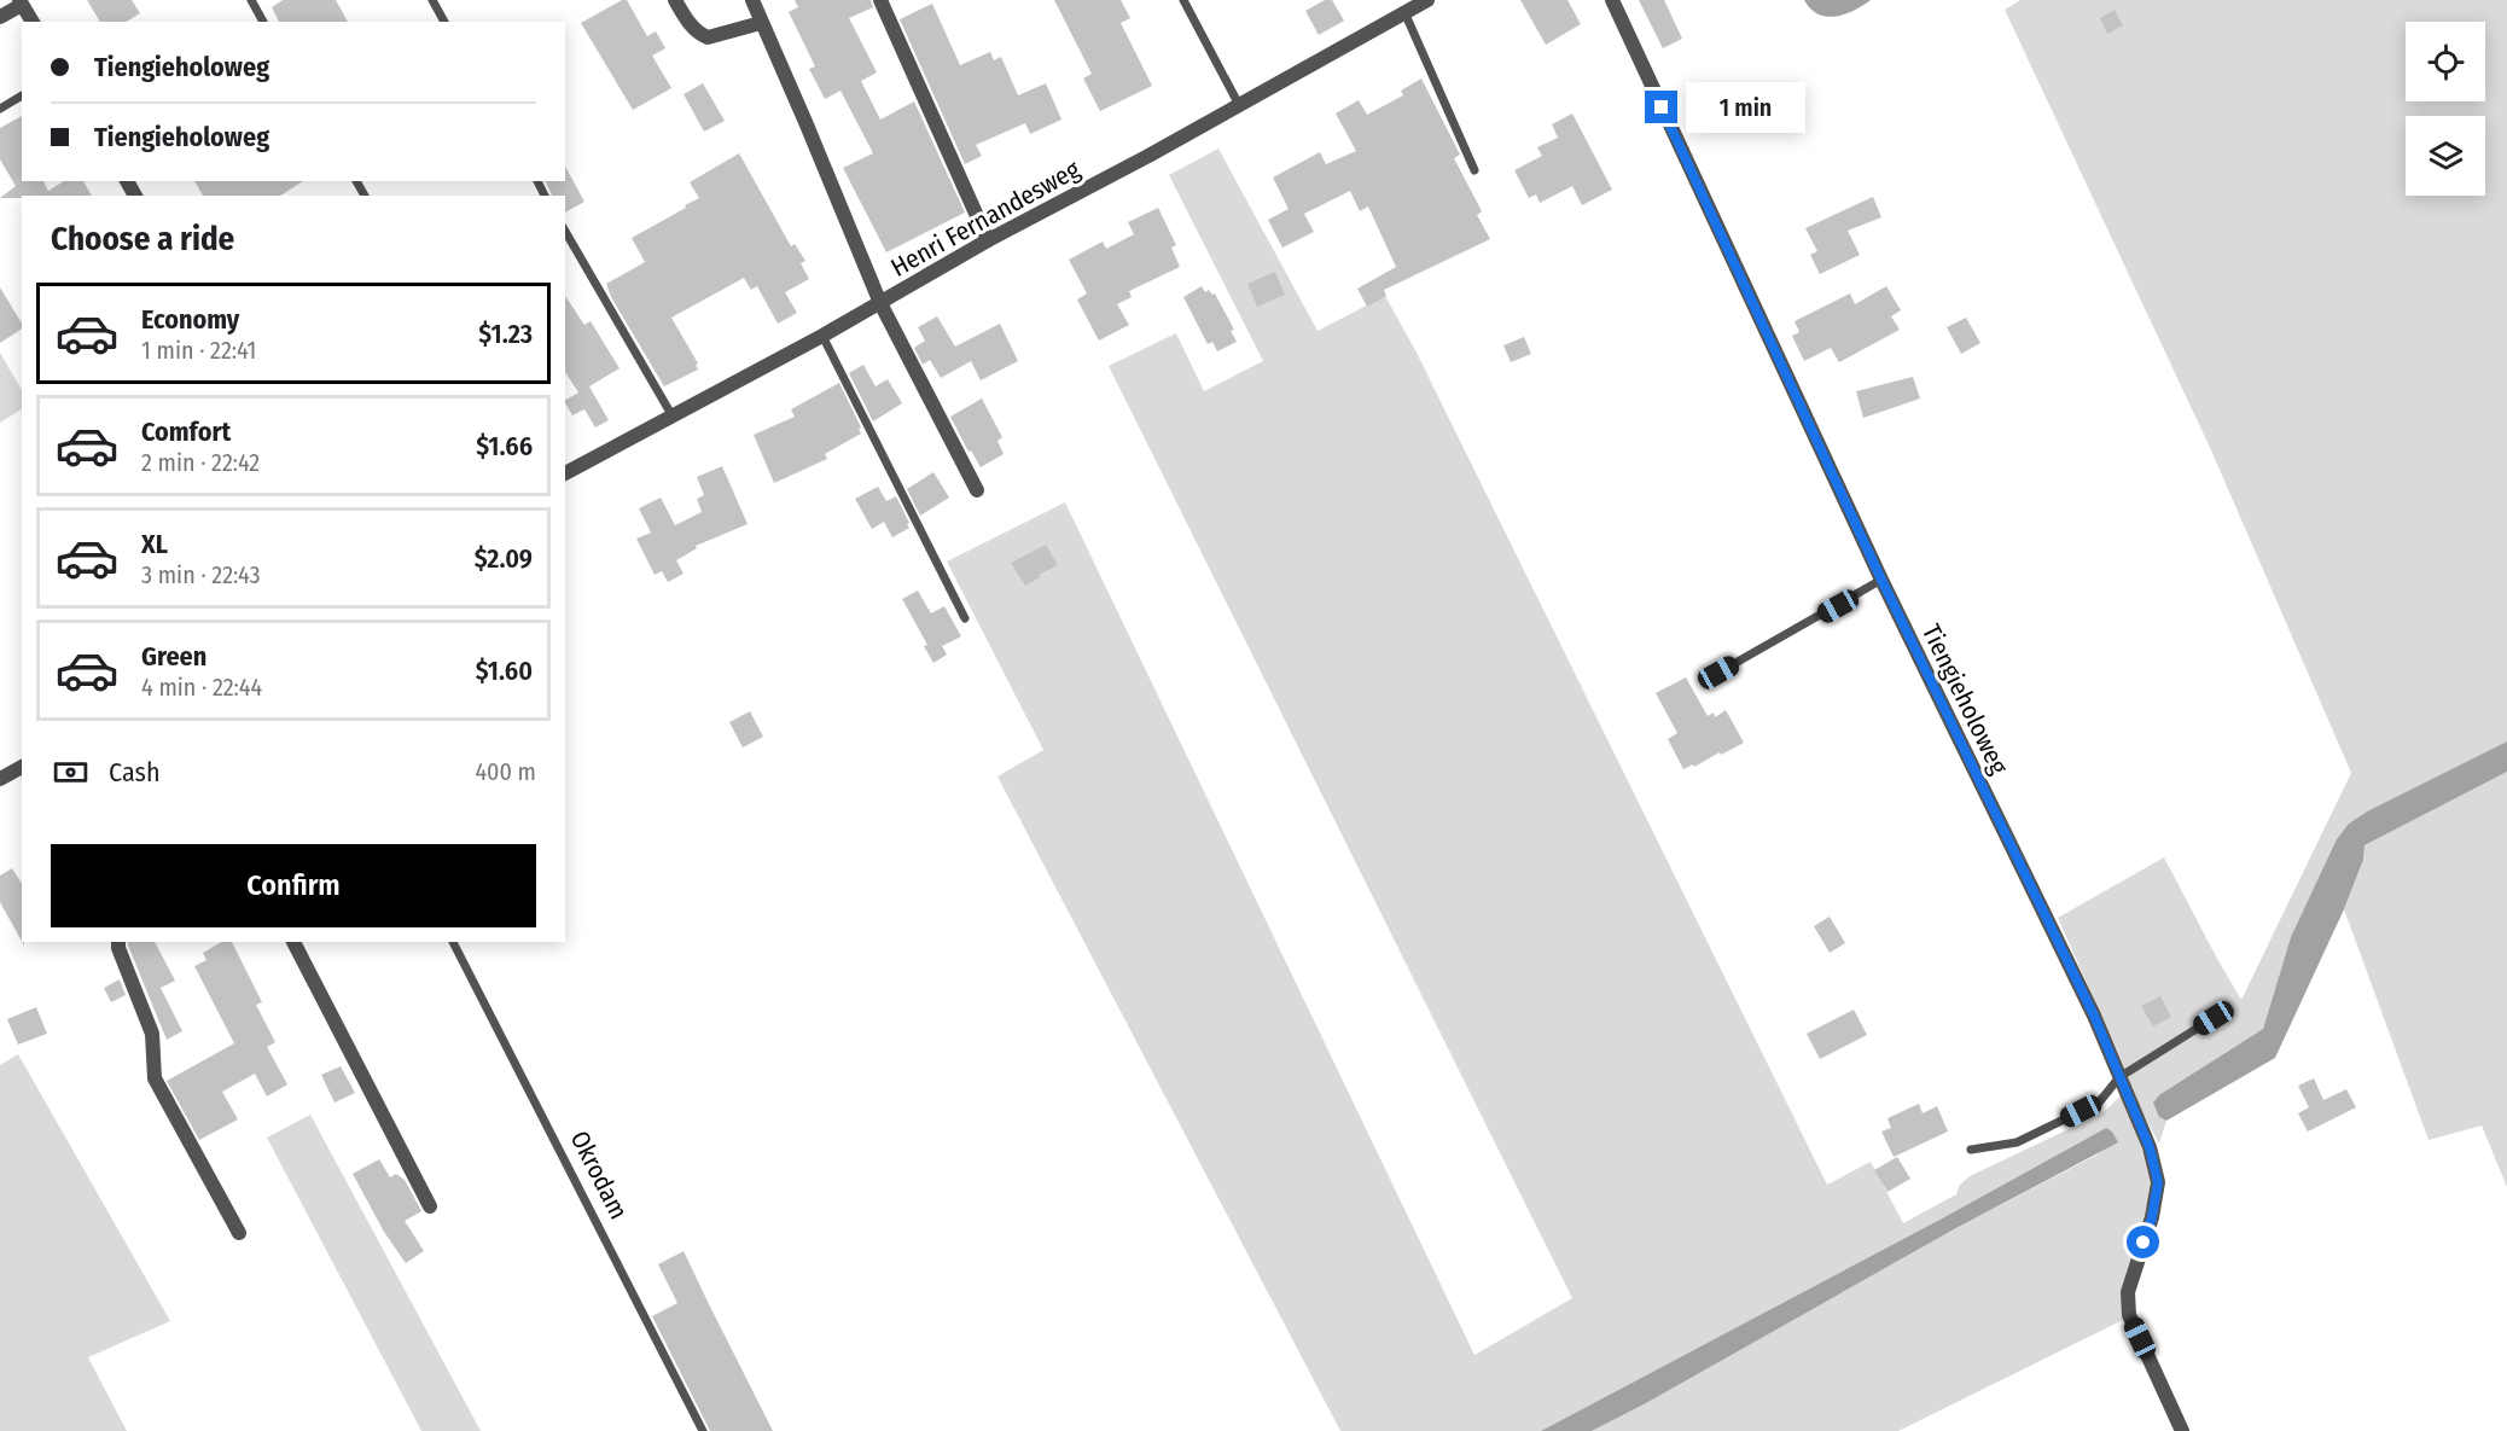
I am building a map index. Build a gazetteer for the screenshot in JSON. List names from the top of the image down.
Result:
{
  "streets": {
    "street": ["Henri Fernandesweg", "Tiengieholoweg"],
    "lane": ["Okrodam"]
  },
  "page": {
    "banner": ["Tiengieholoweg", "Tiengieholoweg"],
    "bubble": "1 min",
    "heading": "Choose a ride",
    "list": [
      {
        "name": "Economy",
        "note": "1 min · 22:41",
        "value": "$1.23"
      },
      {
        "name": "Comfort",
        "note": "2 min · 22:42",
        "value": "$1.66"
      },
      {
        "name": "XL",
        "note": "3 min · 22:43",
        "value": "$2.09"
      },
      {
        "name": "Green",
        "note": "4 min · 22:44",
        "value": "$1.60"
      }
    ],
    "pay": ["Cash", "400 m"],
    "buttons": "Confirm"
  }
}
